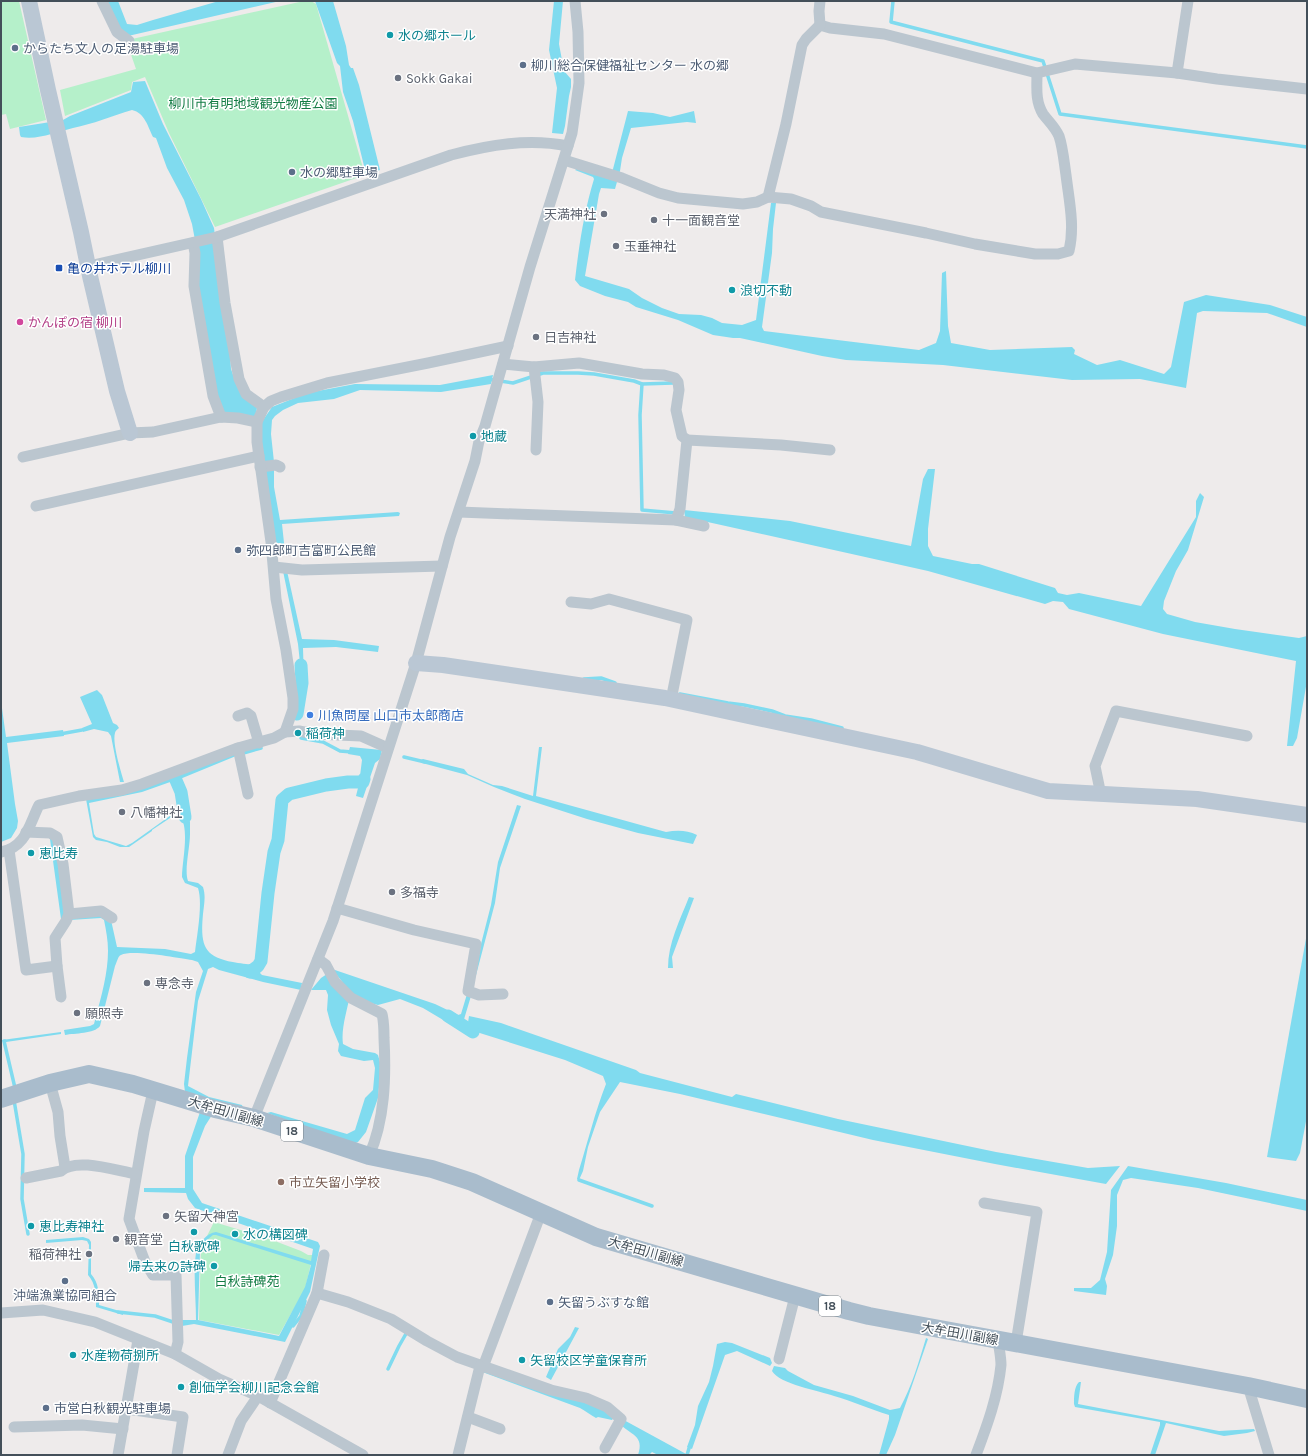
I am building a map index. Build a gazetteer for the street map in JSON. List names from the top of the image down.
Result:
{
  "streets": {
    "main road": ["大牟田川副線", "18"]
  },
  "parks": ["柳川市有明地域観光物産公園", "白秋詩碑苑"],
  "places": {
    "other": [
      "水の郷ホール",
      "からたち文人の足湯駐車場",
      "柳川総合保健福祉センター 水の郷",
      "Sokk Gakai",
      "水の郷駐車場",
      "天満神社",
      "十一面観音堂",
      "玉垂神社",
      "浪切不動",
      "かんぽの宿 柳川",
      "日吉神社",
      "地蔵",
      "弥四郎町吉富町公民館",
      "川魚問屋 山口市太郎商店",
      "稲荷神",
      "八幡神社",
      "恵比寿",
      "多福寺",
      "専念寺",
      "願照寺",
      "市立矢留小学校",
      "矢留大神宮",
      "恵比寿神社",
      "白秋歌碑",
      "水の構図碑",
      "観音堂",
      "稲荷神社",
      "帰去来の詩碑",
      "沖端漁業協同組合",
      "矢留うぶすな館",
      "水産物荷捌所",
      "矢留校区学童保育所",
      "創価学会柳川記念会館",
      "市営白秋観光駐車場"
    ],
    "transit": ["亀の井ホテル柳川"]
  }
}
